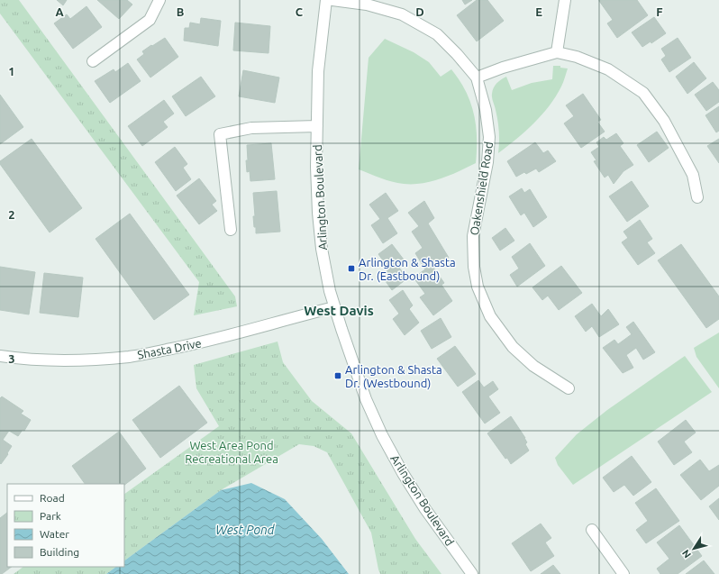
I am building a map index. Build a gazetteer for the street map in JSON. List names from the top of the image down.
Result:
{
  "streets": {
    "street": ["Oakenshield Road", "Arlington Boulevard", "Shasta Drive"]
  },
  "crossings": [
    ["Arlington Boulevard", "Shasta Drive"]
  ],
  "districts": ["West Davis"],
  "water": ["West Pond"],
  "parks": ["West Area Pond Recreational Area"],
  "places": {
    "transit": ["Arlington & Shasta Dr. (Eastbound)", "Arlington & Shasta Dr. (Westbound)"]
  },
  "legend": [
    "Road",
    "Park",
    "Water",
    "Building"
  ],
  "north": "bottom left",
  "grid": {
    "columns": [
      "A",
      "B",
      "C",
      "D",
      "E",
      "F"
    ],
    "rows": ["1", "2", "3"]
  }
}
